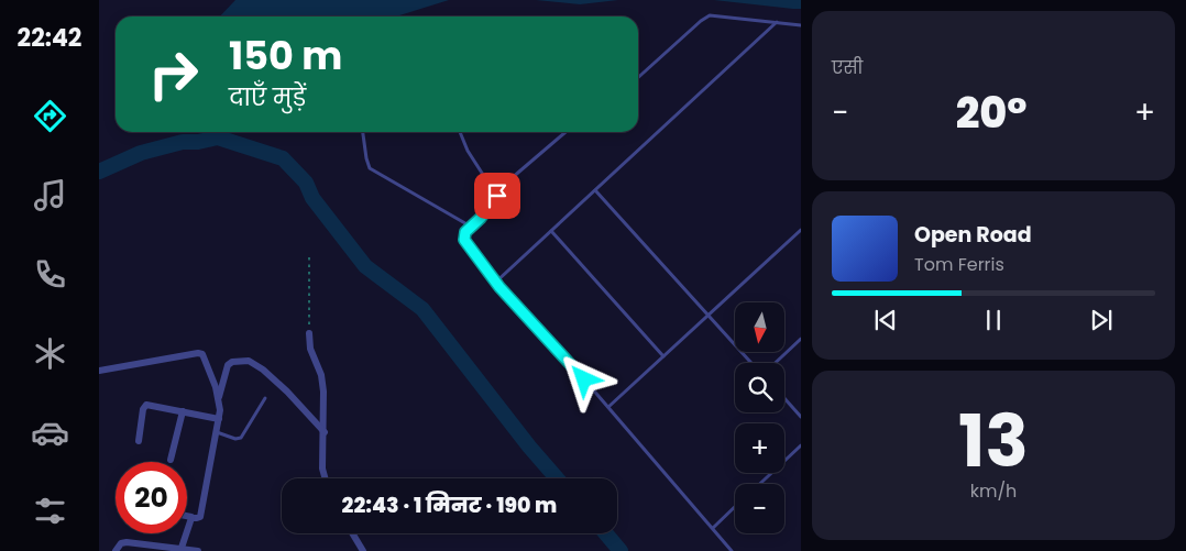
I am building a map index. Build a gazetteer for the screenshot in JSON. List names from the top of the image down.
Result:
{
  "north": "bottom",
  "page": {
    "tabs": "22:42",
    "tile": [
      "एसी",
      ["13", "km/h"]
    ],
    "turn": ["150 m", "दाएँ मुड़ें"],
    "heat": ["−", "20°", "+"],
    "song": ["Open Road", "Tom Ferris"],
    "map_buttons": ["+", "−"],
    "limit": "20",
    "trip": "22:43 · 1 मिनट · 190 m"
  }
}
